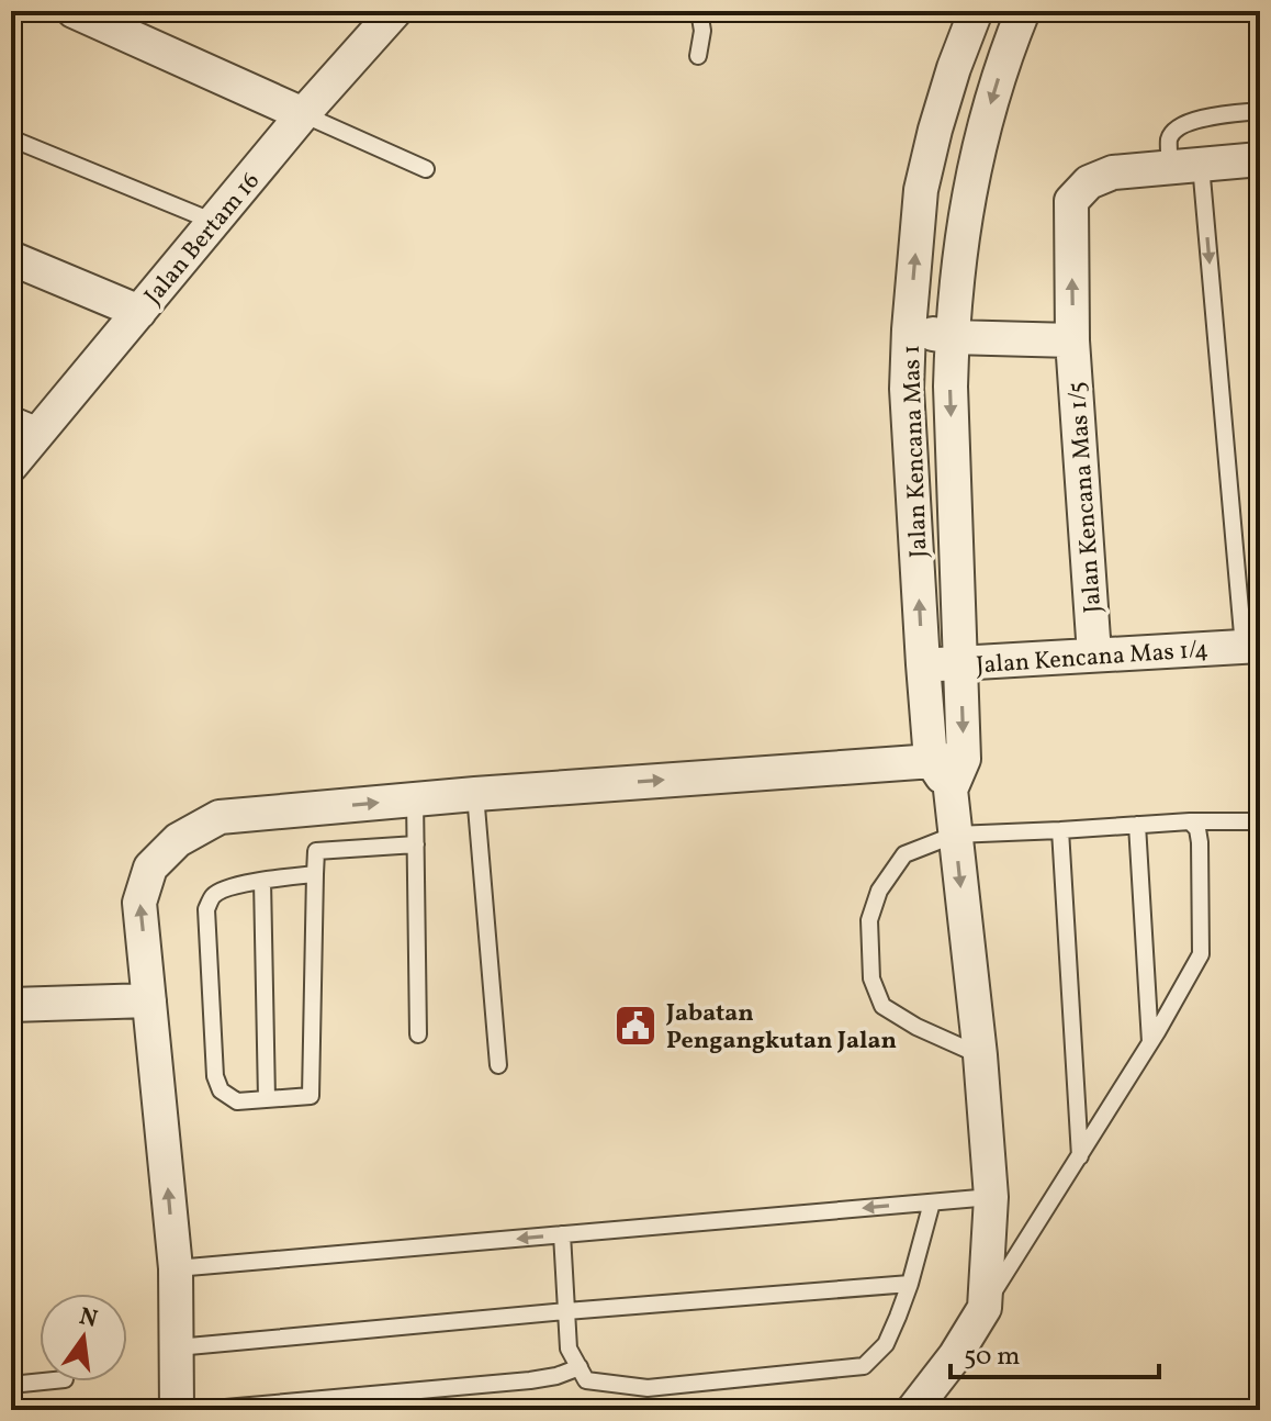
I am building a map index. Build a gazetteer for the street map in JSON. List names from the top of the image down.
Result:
{
  "streets": {
    "street": [
      "Jalan Bertam 16",
      "Jalan Kencana Mas 1",
      "Jalan Kencana Mas 1/5",
      "Jalan Kencana Mas 1/4"
    ]
  },
  "crossings": [
    ["Jalan Kencana Mas 1", "Jalan Kencana Mas 1/4"],
    ["Jalan Kencana Mas 1/5", "Jalan Kencana Mas 1/4"]
  ],
  "places": {
    "public building": ["Jabatan Pengangkutan Jalan"]
  },
  "scale_bar": "50 m",
  "north": "top"
}
